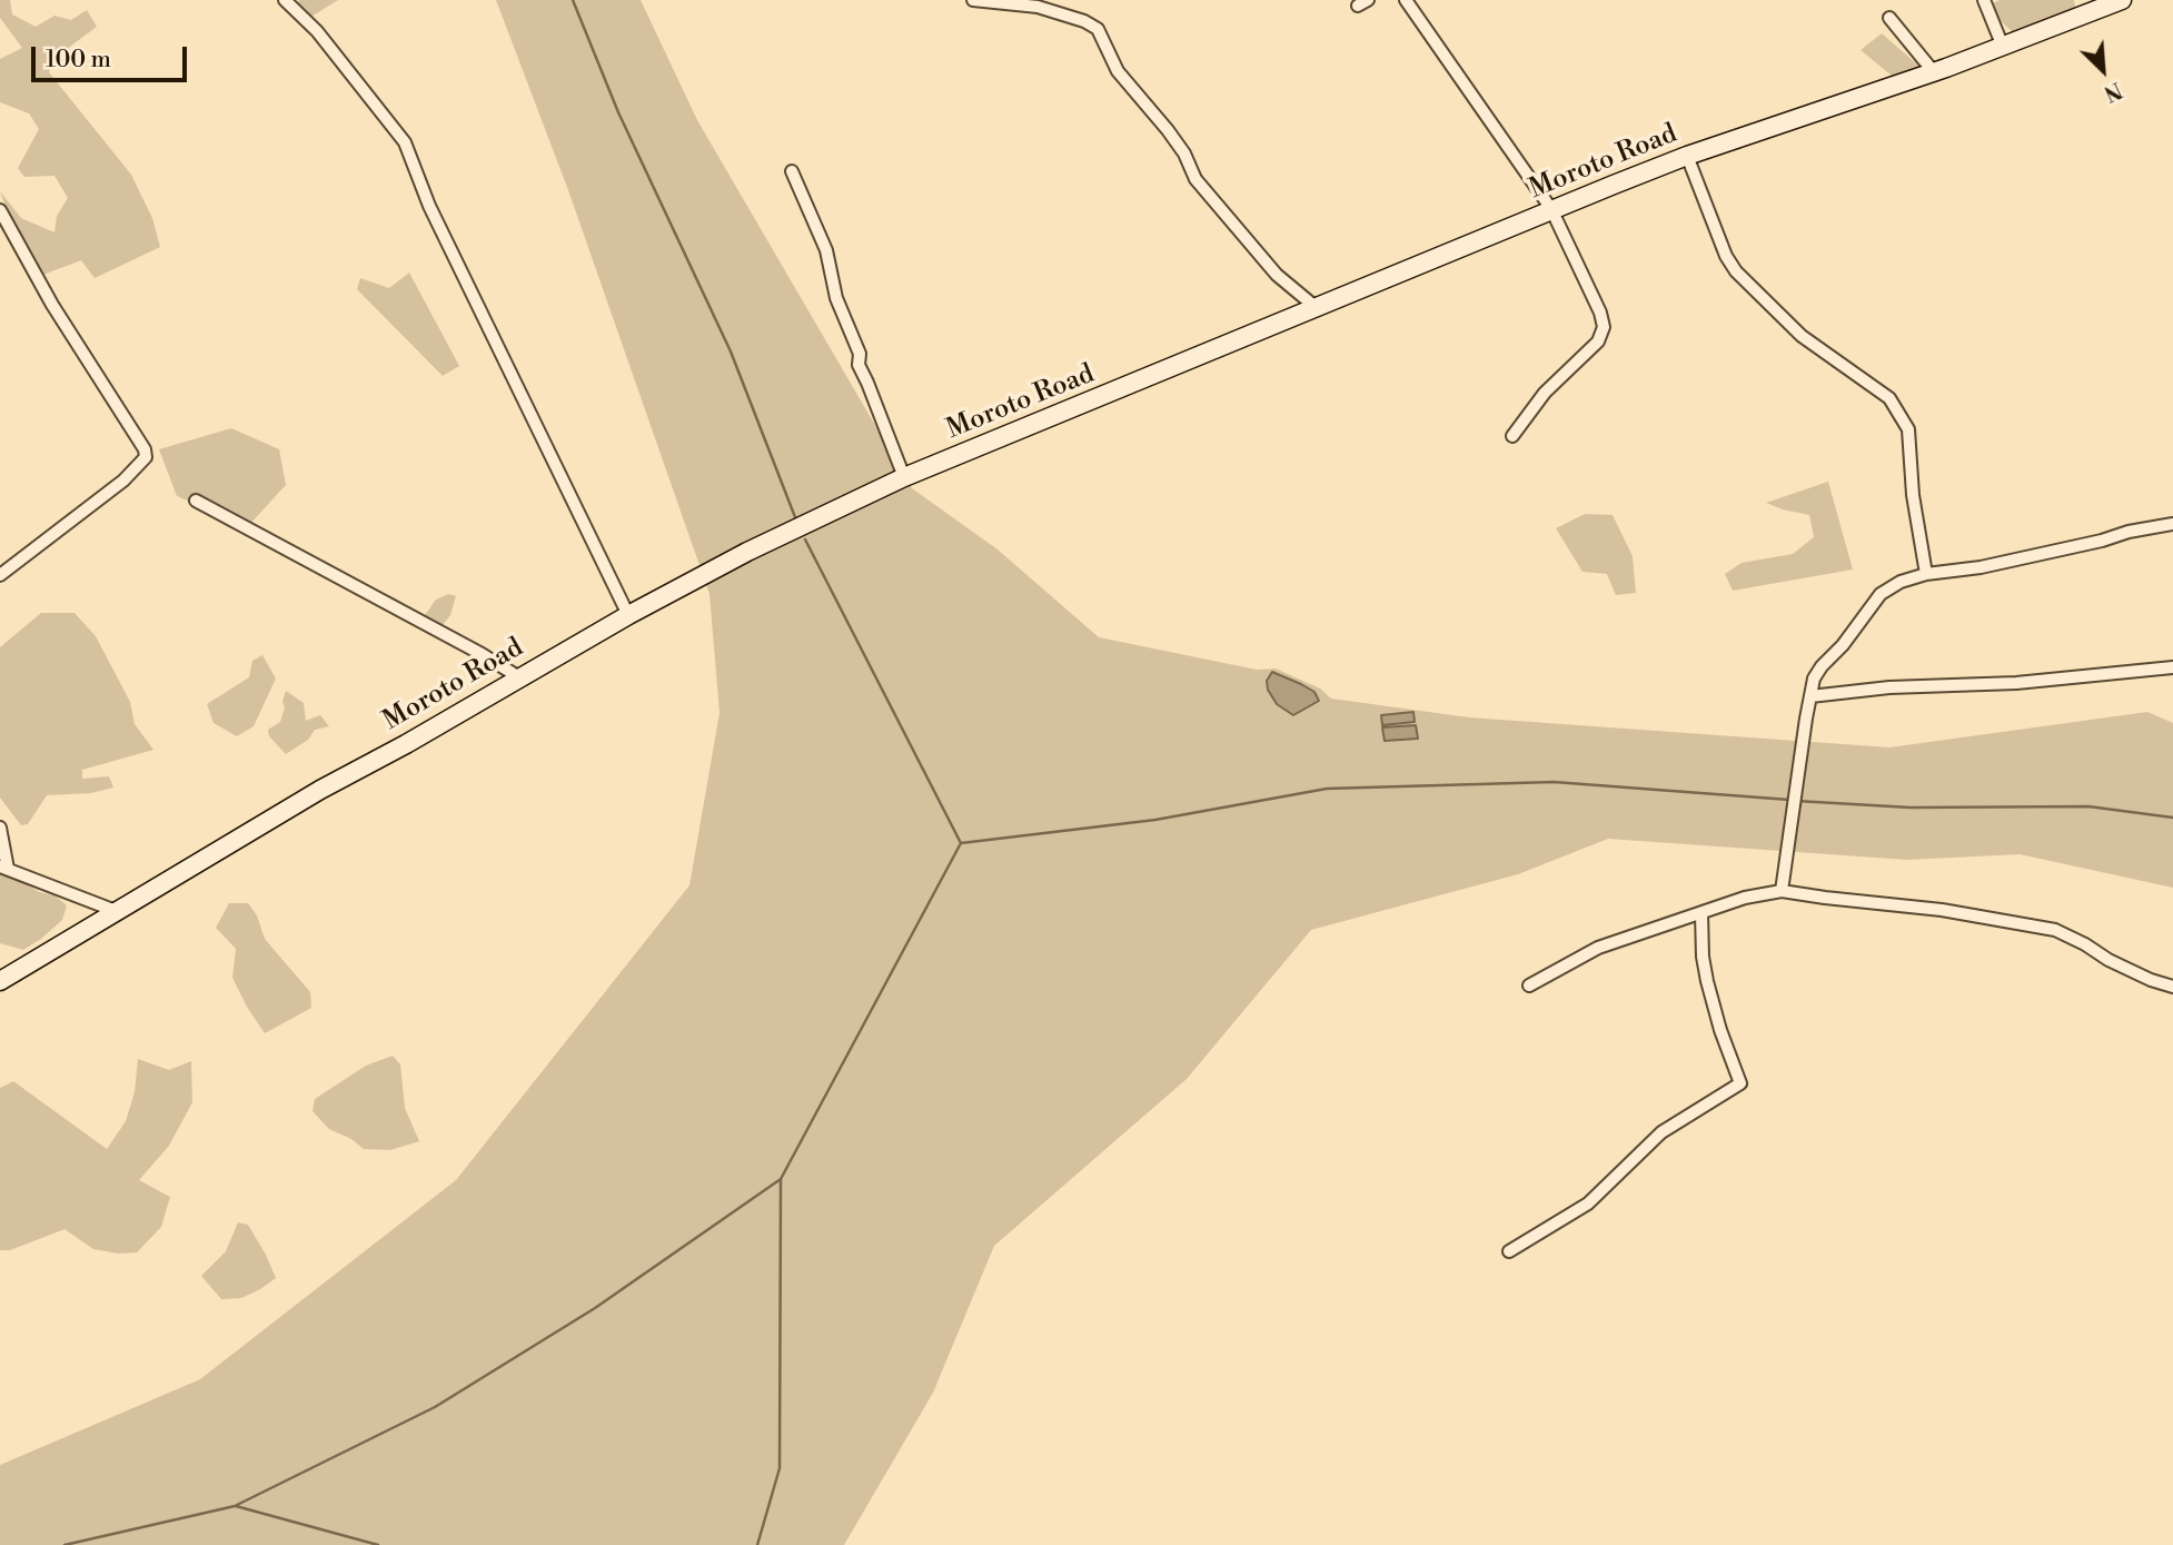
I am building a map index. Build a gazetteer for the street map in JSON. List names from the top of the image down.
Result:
{
  "streets": {
    "main road": ["Moroto Road"]
  },
  "scale_bar": "100 m",
  "north": "bottom right"
}
